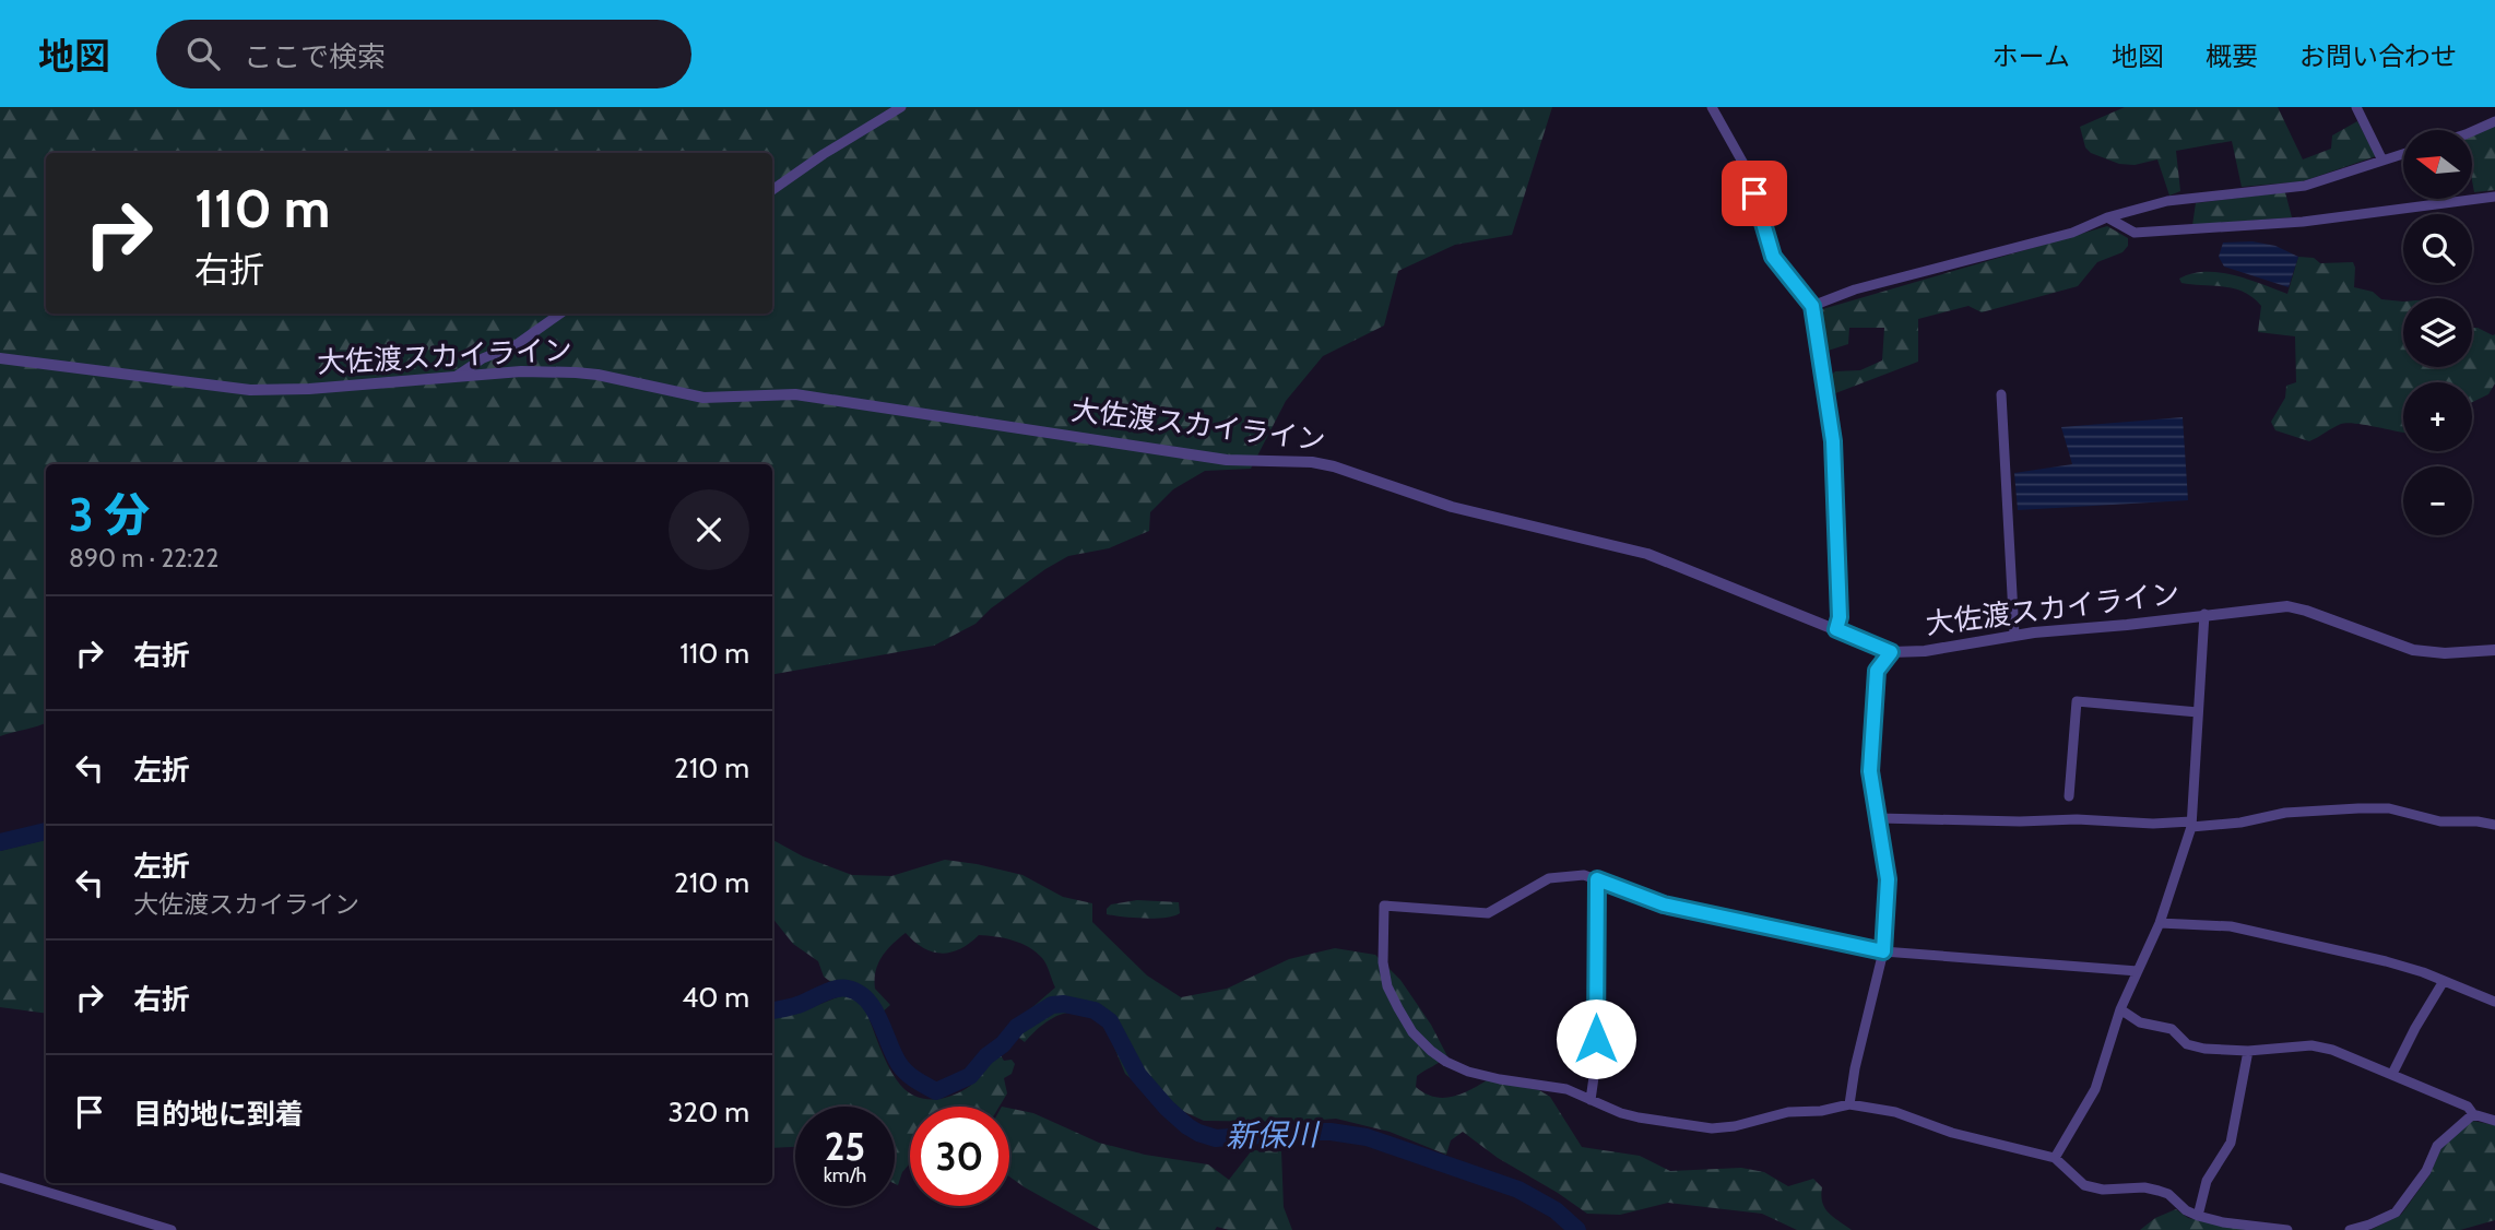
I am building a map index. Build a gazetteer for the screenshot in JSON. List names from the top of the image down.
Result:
{
  "streets": {
    "street": ["大佐渡スカイライン"]
  },
  "water": ["新保川"],
  "north": "left",
  "page": {
    "header": "地図",
    "search": "ここで検索",
    "nav": [
      "ホーム",
      "地図",
      "概要",
      "お問い合わせ"
    ],
    "map_buttons": ["+", "−"],
    "turn": ["110 m", "右折"],
    "heading": ["3 分", "890 m · 22:22"],
    "list": [
      {
        "name": "右折",
        "value": "110 m"
      },
      {
        "name": "左折",
        "value": "210 m"
      },
      {
        "name": "左折",
        "note": "大佐渡スカイライン",
        "value": "210 m"
      },
      {
        "name": "右折",
        "value": "40 m"
      },
      {
        "name": "目的地に到着",
        "value": "320 m"
      }
    ],
    "speed": "25 km/h",
    "limit": "30"
  }
}
